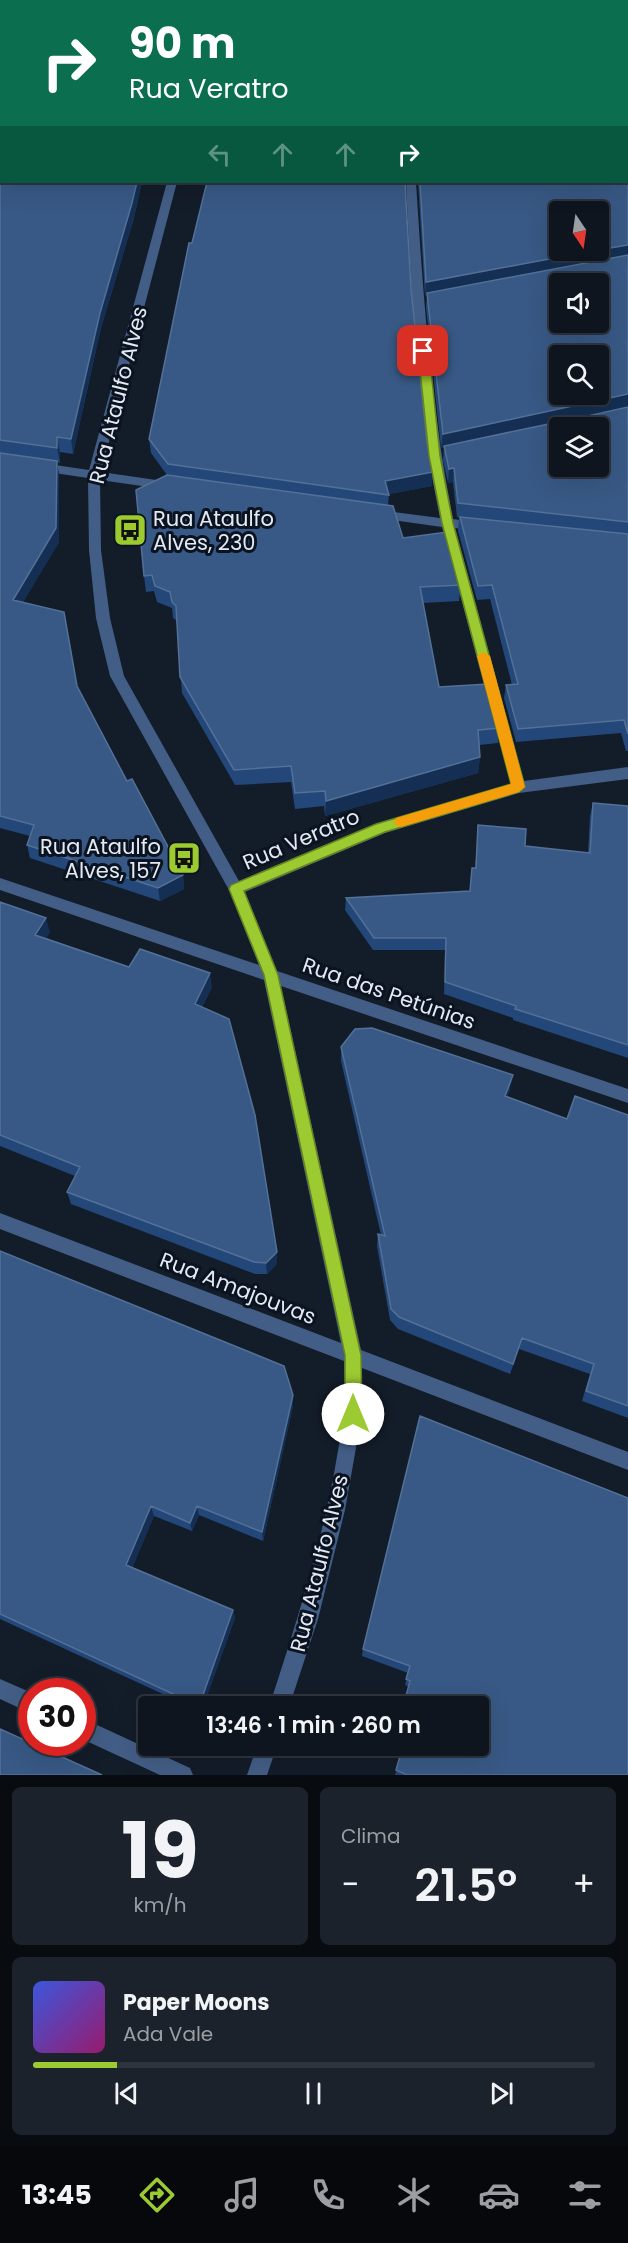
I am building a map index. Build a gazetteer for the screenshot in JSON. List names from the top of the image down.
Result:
{
  "streets": {
    "street": [
      "Rua Ataulfo Alves",
      "Rua Veratro",
      "Rua das Petúnias",
      "Rua Amajouvas"
    ]
  },
  "crossings": [
    ["Rua Ataulfo Alves", "Rua Veratro"],
    ["Rua Ataulfo Alves", "Rua das Petúnias"],
    ["Rua Ataulfo Alves", "Rua Amajouvas"]
  ],
  "places": {
    "bus stop": ["Rua Ataulfo Alves, 230", "Rua Ataulfo Alves, 157"]
  },
  "north": "bottom",
  "page": {
    "turn": ["90 m", "Rua Veratro"],
    "limit": "30",
    "trip": "13:46 · 1 min · 260 m",
    "tile": [
      ["19", "km/h"],
      "Clima"
    ],
    "heat": ["−", "21.5°", "+"],
    "song": ["Paper Moons", "Ada Vale"],
    "tabs": "13:45"
  }
}
